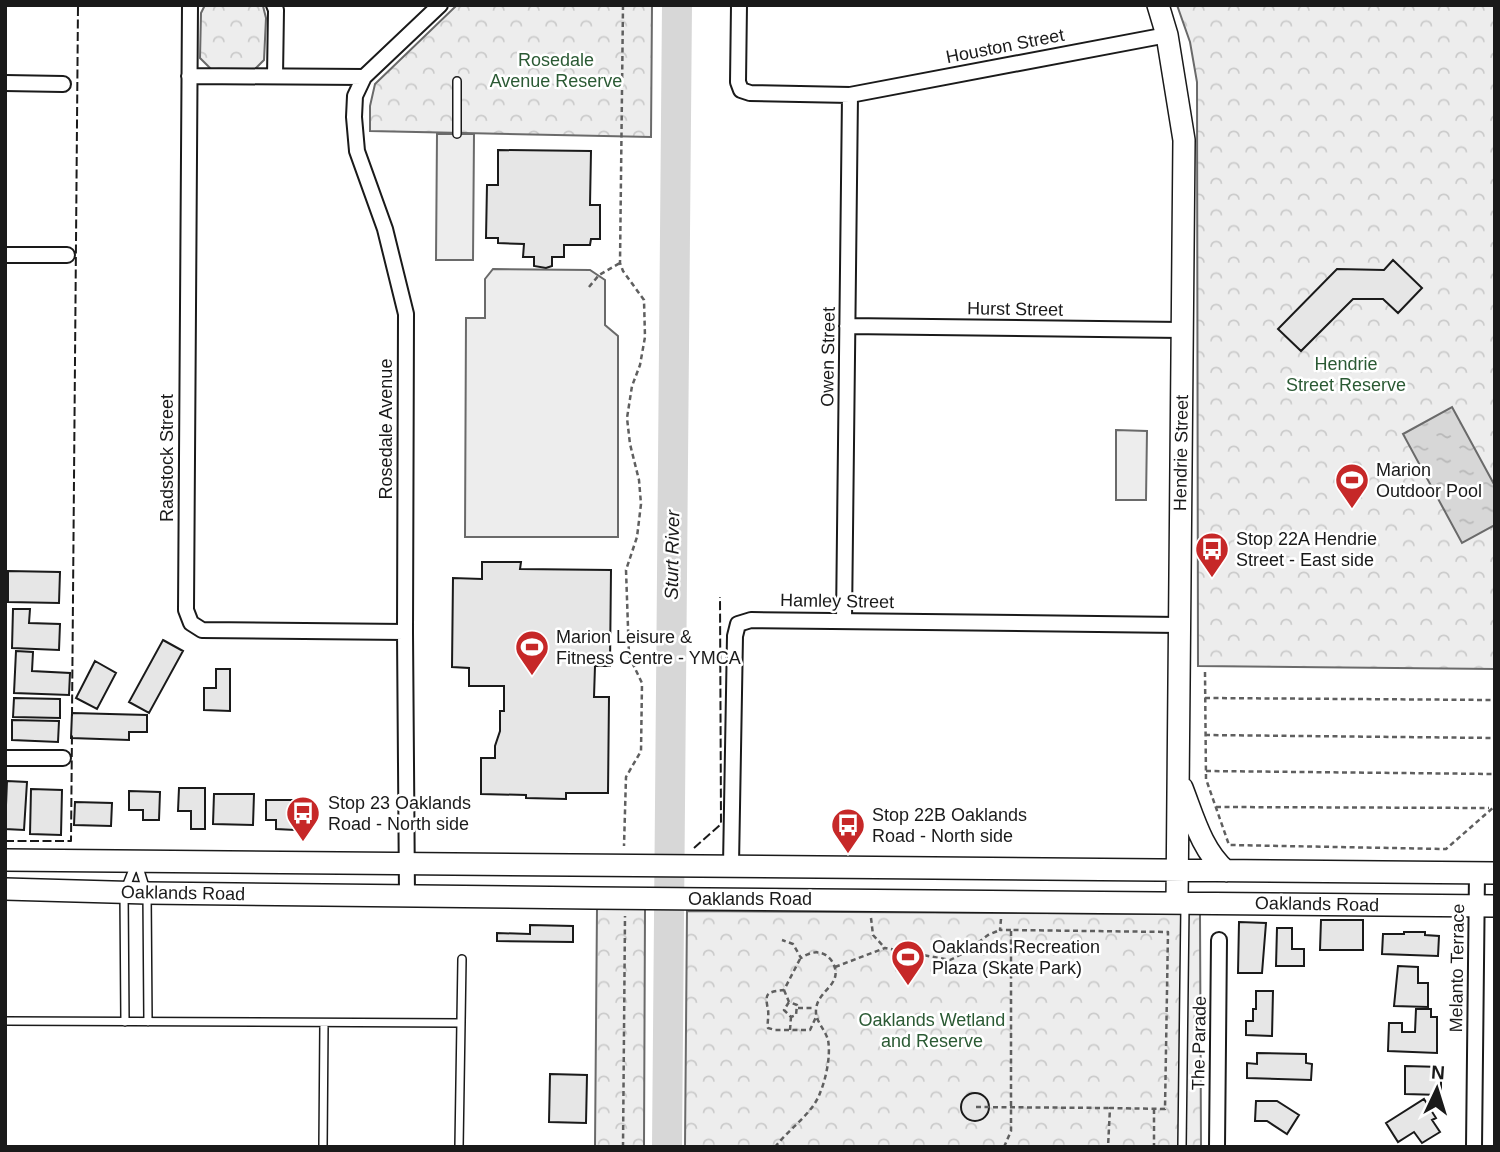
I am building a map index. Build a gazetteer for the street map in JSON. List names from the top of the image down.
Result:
{
  "streets": {
    "main road": ["Hendrie Street", "Oaklands Road"],
    "street": [
      "Houston Street",
      "Hurst Street",
      "Owen Street",
      "Rosedale Avenue",
      "Radstock Street",
      "Hamley Street",
      "Melanto Terrace",
      "The Parade"
    ]
  },
  "crossings": [
    ["Houston Street", "Owen Street"],
    ["Houston Street", "Hendrie Street"],
    ["Hurst Street", "Owen Street"],
    ["Hurst Street", "Hendrie Street"],
    ["Owen Street", "Hamley Street"],
    ["Rosedale Avenue", "Radstock Street"],
    ["Rosedale Avenue", "Oaklands Road"],
    ["Hendrie Street", "Hamley Street"],
    ["Hendrie Street", "Oaklands Road"],
    ["Hamley Street", "Oaklands Road"],
    ["Oaklands Road", "Melanto Terrace"]
  ],
  "water": ["Sturt River"],
  "parks": ["Rosedale Avenue Reserve", "Hendrie Street Reserve", "Oaklands Wetland and Reserve"],
  "places": {
    "sports": ["Marion Outdoor Pool", "Marion Leisure & Fitness Centre - YMCA", "Oaklands Recreation Plaza (Skate Park)"],
    "bus stop": ["Stop 22A Hendrie Street - East side", "Stop 23 Oaklands Road - North side", "Stop 22B Oaklands Road - North side"]
  },
  "north": "top"
}
